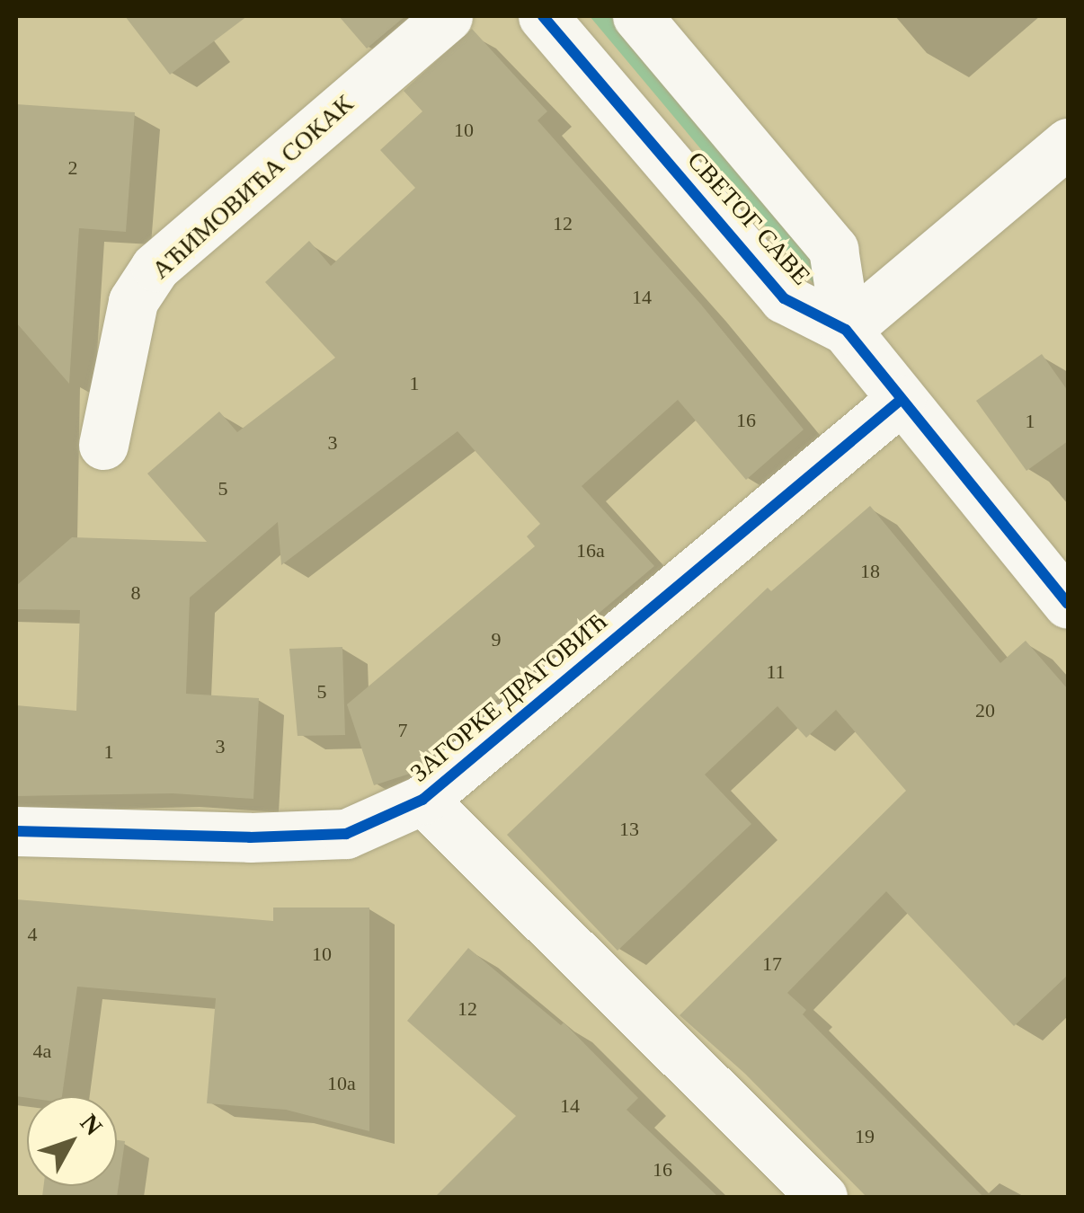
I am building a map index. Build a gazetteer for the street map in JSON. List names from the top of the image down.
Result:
{
  "streets": {
    "street": ["АЋИМОВИЋА СОКАК", "СВЕТОГ САВЕ", "ЗАГОРКЕ ДРАГОВИЋ"]
  },
  "crossings": [
    ["СВЕТОГ САВЕ", "ЗАГОРКЕ ДРАГОВИЋ"]
  ],
  "house_numbers": [
    "10",
    "2",
    "12",
    "14",
    "1",
    "16",
    "1",
    "3",
    "5",
    "16a",
    "18",
    "8",
    "9",
    "11",
    "5",
    "20",
    "7",
    "3",
    "1",
    "13",
    "4",
    "10",
    "17",
    "12",
    "4a",
    "10a",
    "14",
    "19",
    "16"
  ],
  "north": "top right"
}
